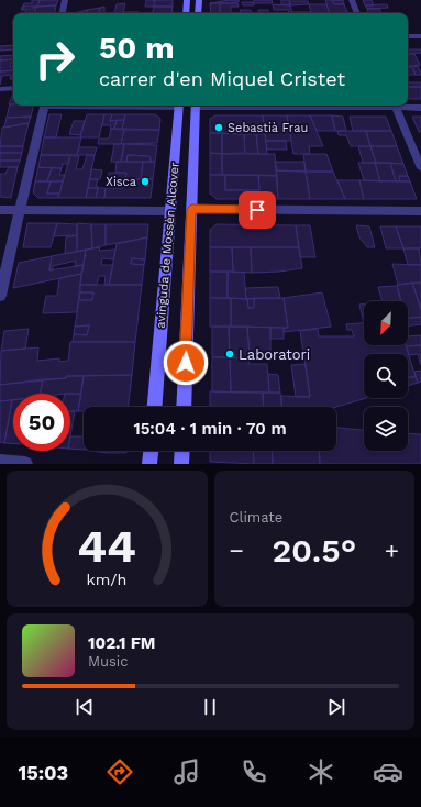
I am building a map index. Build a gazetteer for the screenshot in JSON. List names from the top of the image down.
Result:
{
  "streets": {
    "main road": ["avinguda de Mossèn Alcover"]
  },
  "places": ["Sebastià Frau", "Xisca", "Laboratori"],
  "north": "bottom left",
  "page": {
    "turn": ["50 m", "carrer d'en Miquel Cristet"],
    "limit": "50",
    "trip": "15:04 · 1 min · 70 m",
    "tile": "Climate",
    "heat": ["−", "20.5°", "+"],
    "song": ["102.1 FM", "Music"],
    "tabs": "15:03",
    "gauge": ["44", "km/h"]
  }
}
